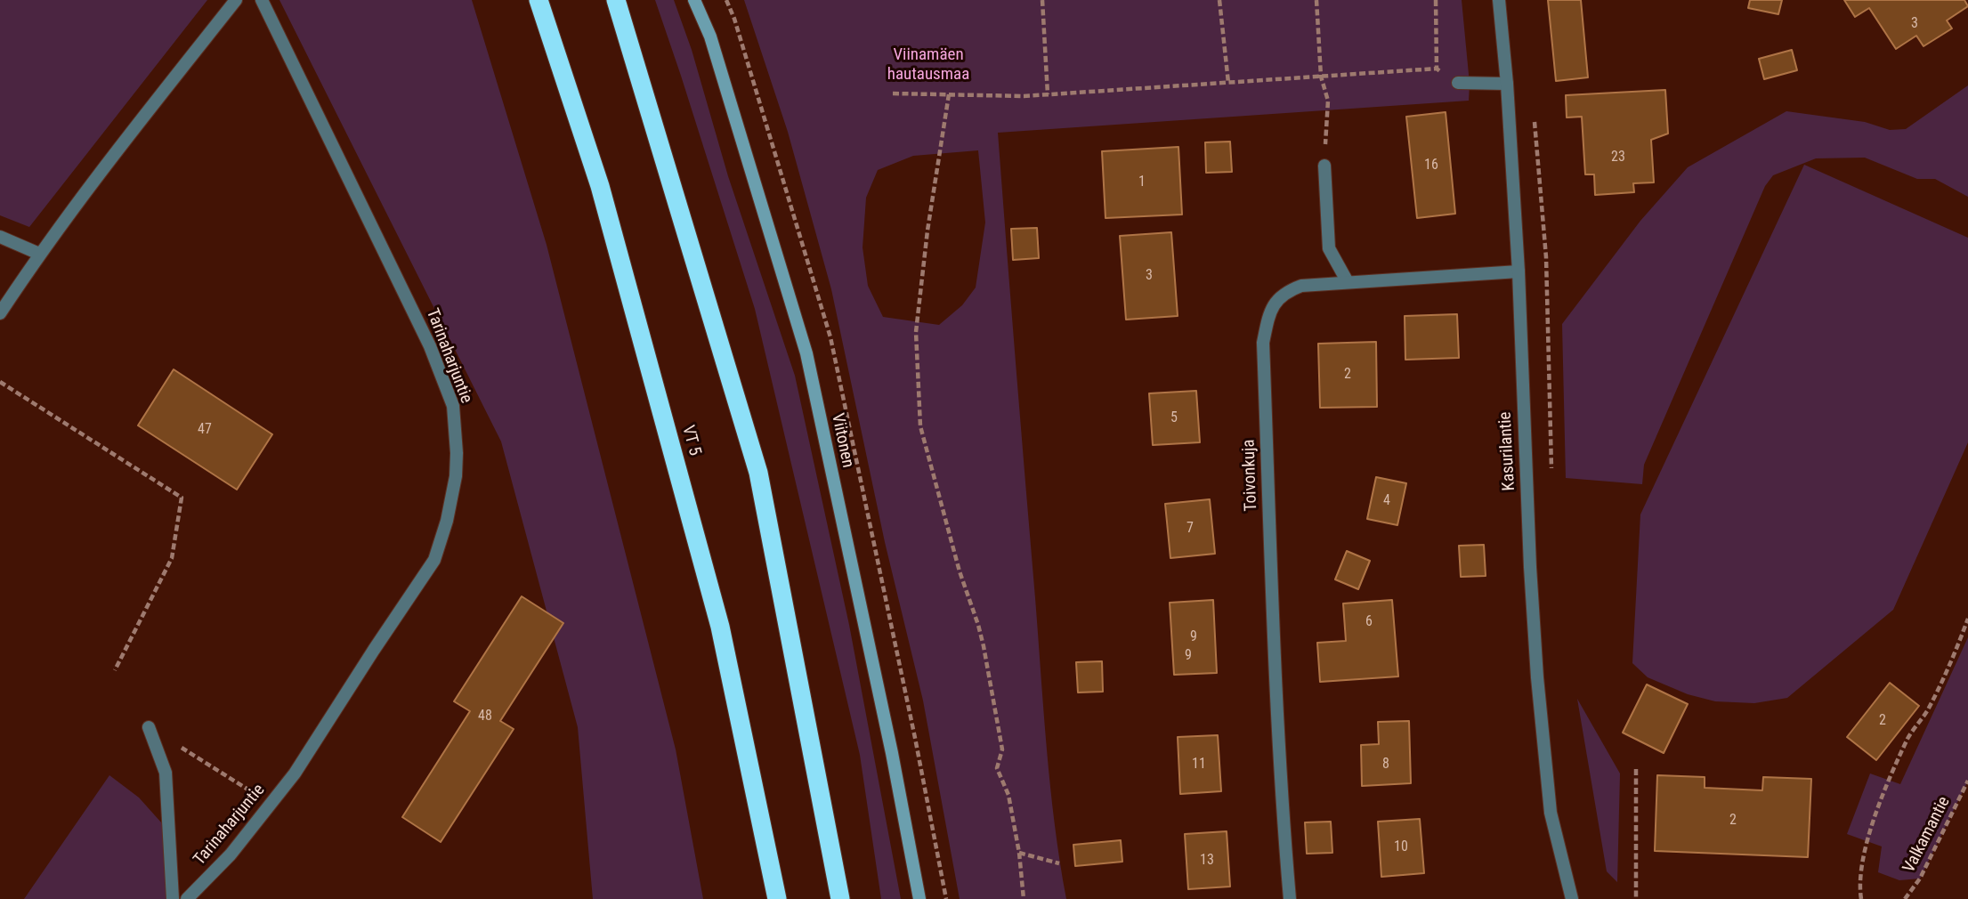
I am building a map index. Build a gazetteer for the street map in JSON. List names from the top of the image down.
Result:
{
  "streets": {
    "highway": ["VT 5"],
    "main road": ["Viitonen"],
    "street": ["Tarinaharjuntie", "Kasurilantie", "Toivonkuja"],
    "path": ["Valkamantie"]
  },
  "crossings": [
    ["Kasurilantie", "Toivonkuja"]
  ],
  "parks": ["Viinamäen hautausmaa"],
  "house_numbers": [
    "3",
    "23",
    "16",
    "1",
    "3",
    "2",
    "5",
    "47",
    "4",
    "7",
    "6",
    "9",
    "9",
    "48",
    "2",
    "11",
    "8",
    "2",
    "10",
    "13"
  ]
}
